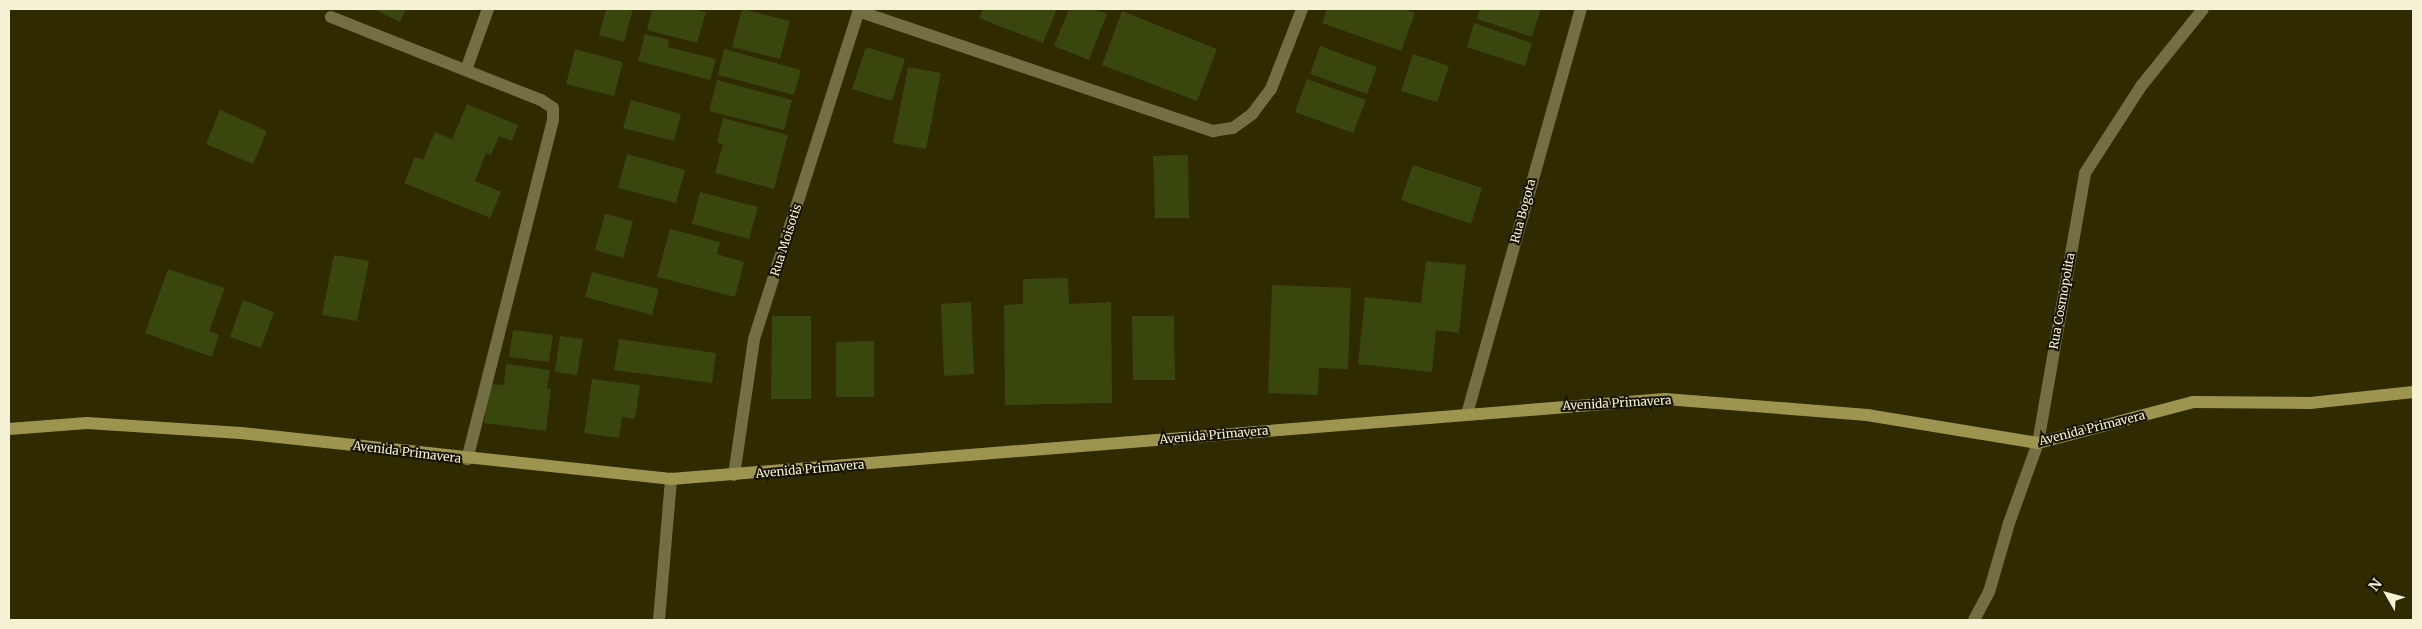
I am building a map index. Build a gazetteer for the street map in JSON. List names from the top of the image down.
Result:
{
  "streets": {
    "street": [
      "Rua Bogota",
      "Rua Moisotis",
      "Rua Cosmopolita",
      "Avenida Primavera"
    ]
  },
  "crossings": [
    ["Rua Bogota", "Avenida Primavera"],
    ["Rua Moisotis", "Avenida Primavera"],
    ["Rua Cosmopolita", "Avenida Primavera"]
  ],
  "north": "top left"
}
